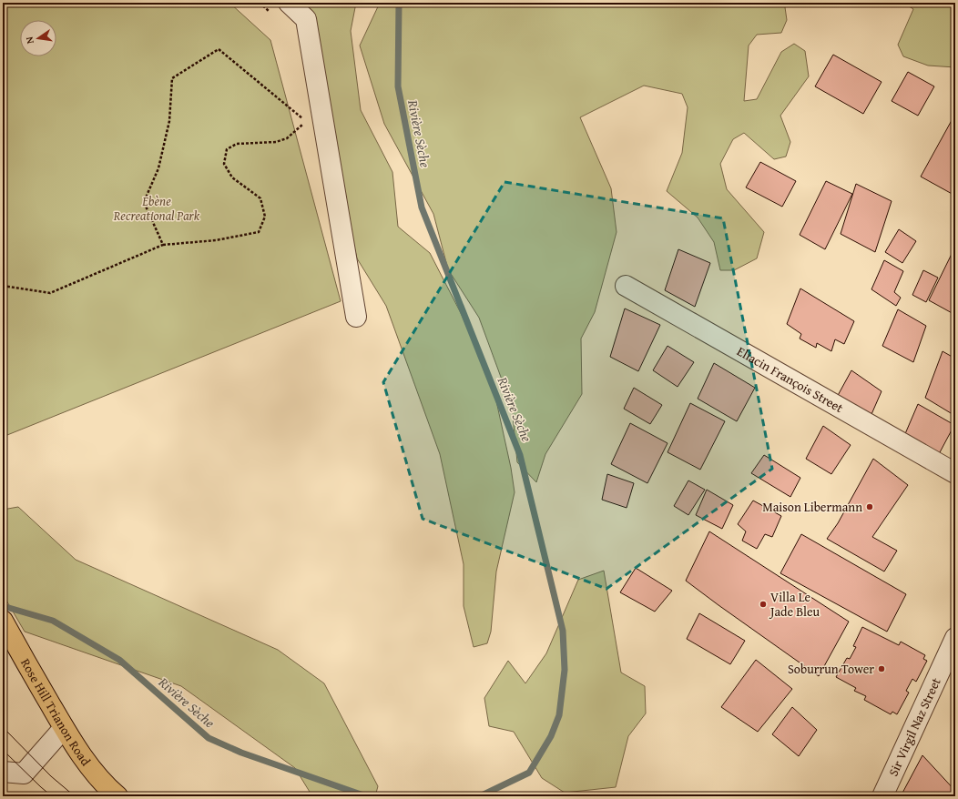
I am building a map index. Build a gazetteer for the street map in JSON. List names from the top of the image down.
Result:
{
  "streets": {
    "main road": ["Rose Hill Trianon Road"],
    "street": ["Eliacin François Street", "Sir Virgil Naz Street"]
  },
  "water": ["Rivière Sèche"],
  "parks": ["Ebène Recreational Park"],
  "places": ["Maison Libermann", "Villa Le Jade Bleu", "Soburrun Tower"],
  "north": "left"
}
